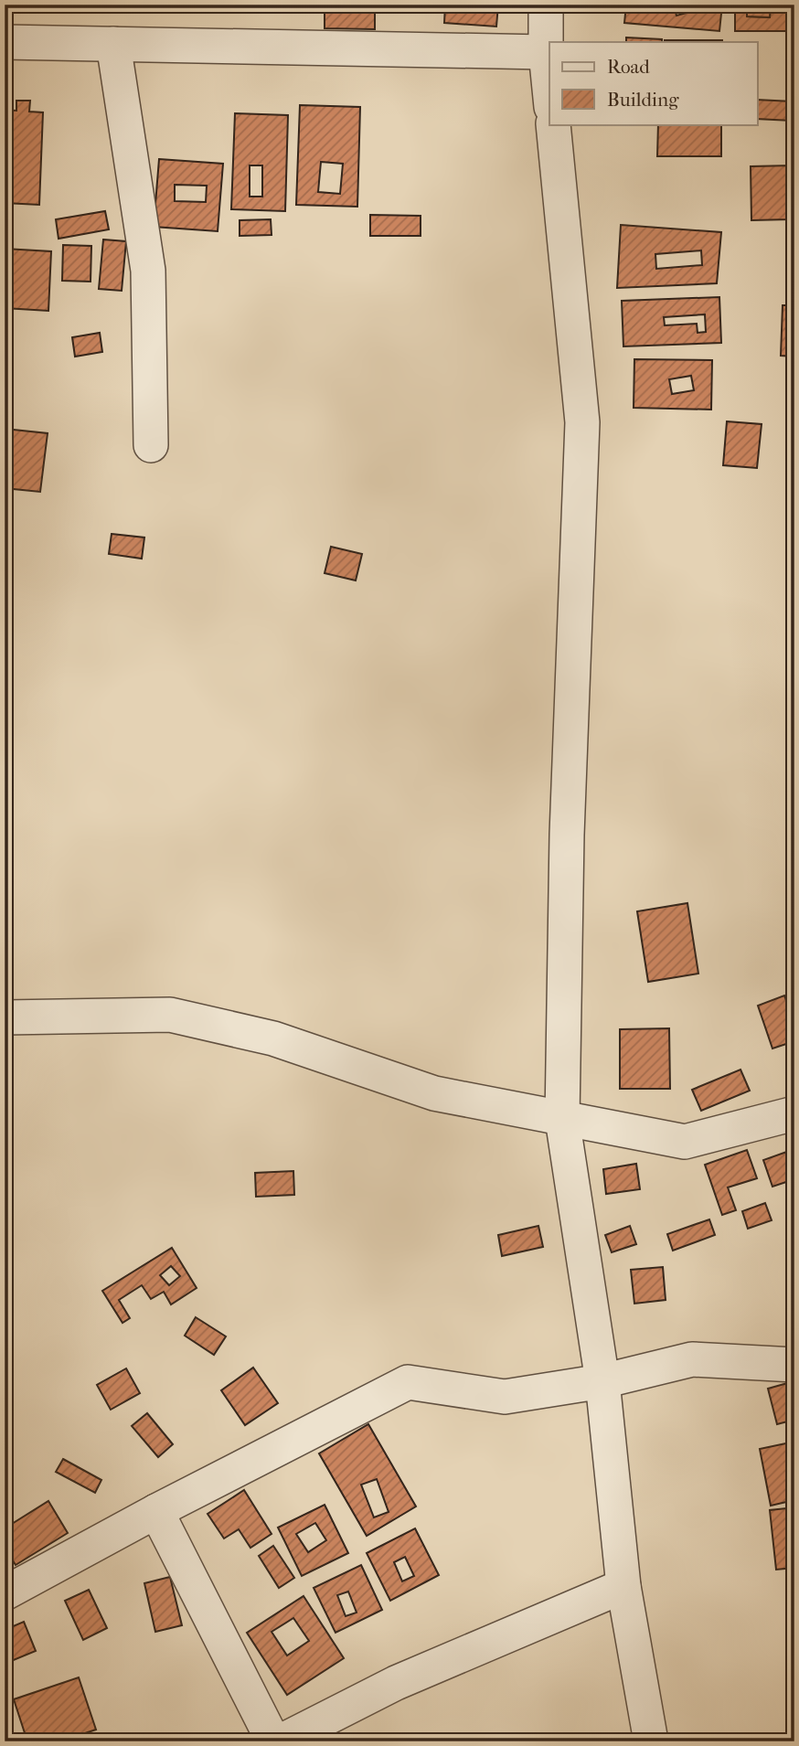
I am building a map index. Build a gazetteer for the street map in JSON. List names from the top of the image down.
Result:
{
  "legend": ["Road", "Building"]
}
